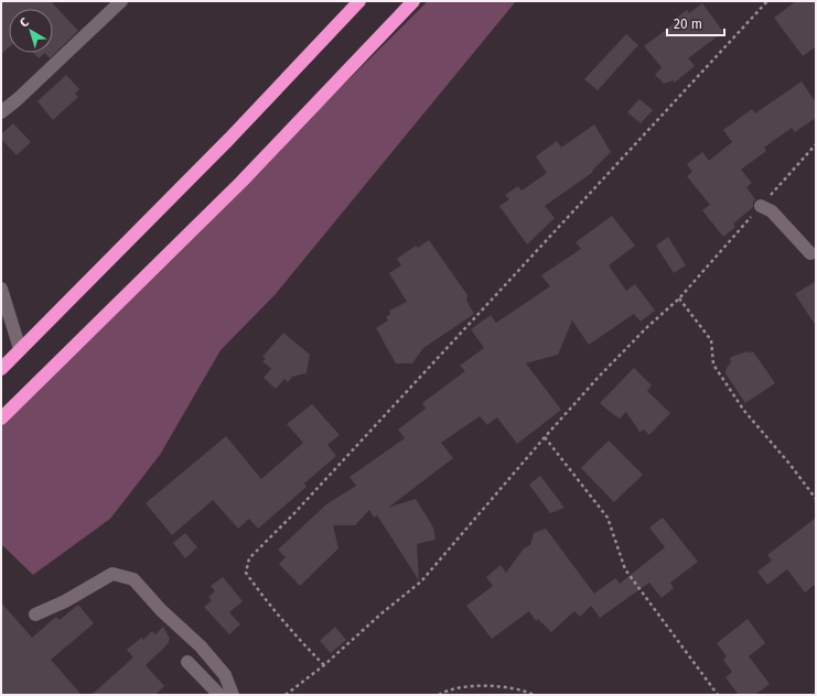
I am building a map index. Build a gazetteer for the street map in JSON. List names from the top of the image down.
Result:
{
  "scale_bar": "20 m",
  "north": "top left"
}
